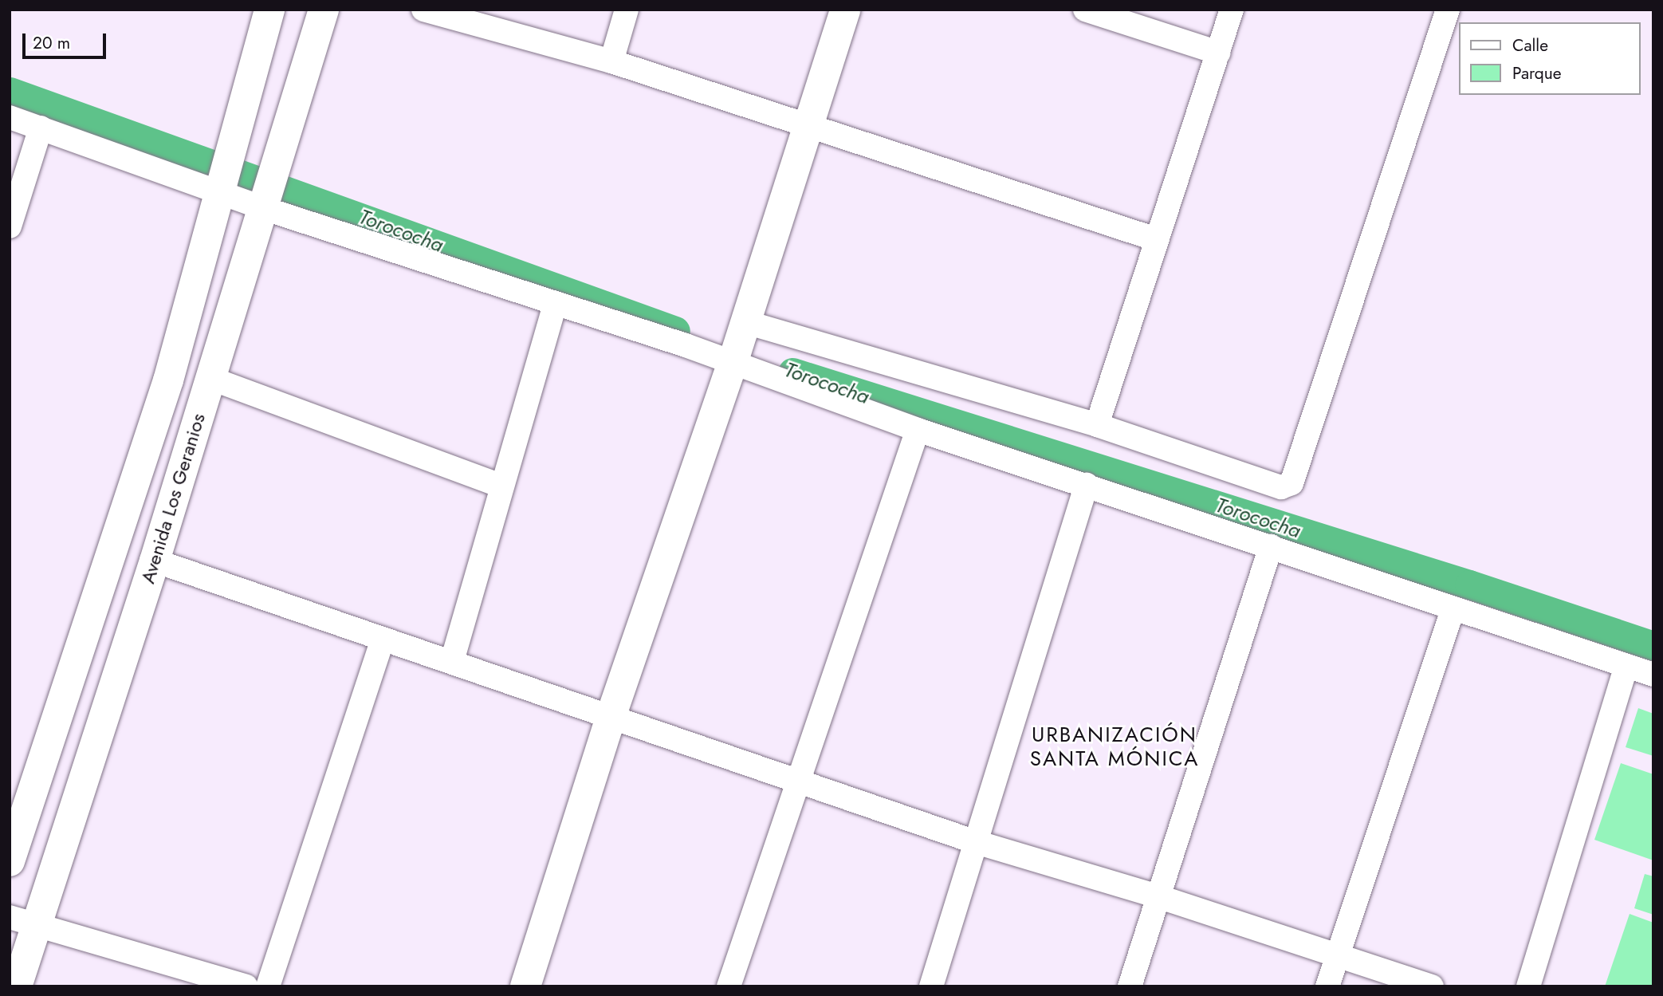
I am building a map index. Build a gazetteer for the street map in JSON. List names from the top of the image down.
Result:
{
  "streets": {
    "street": ["Avenida Los Geranios"]
  },
  "districts": ["URBANIZACIÓN SANTA MÓNICA"],
  "water": ["Torococha"],
  "legend": ["Calle", "Parque"],
  "scale_bar": "20 m"
}
